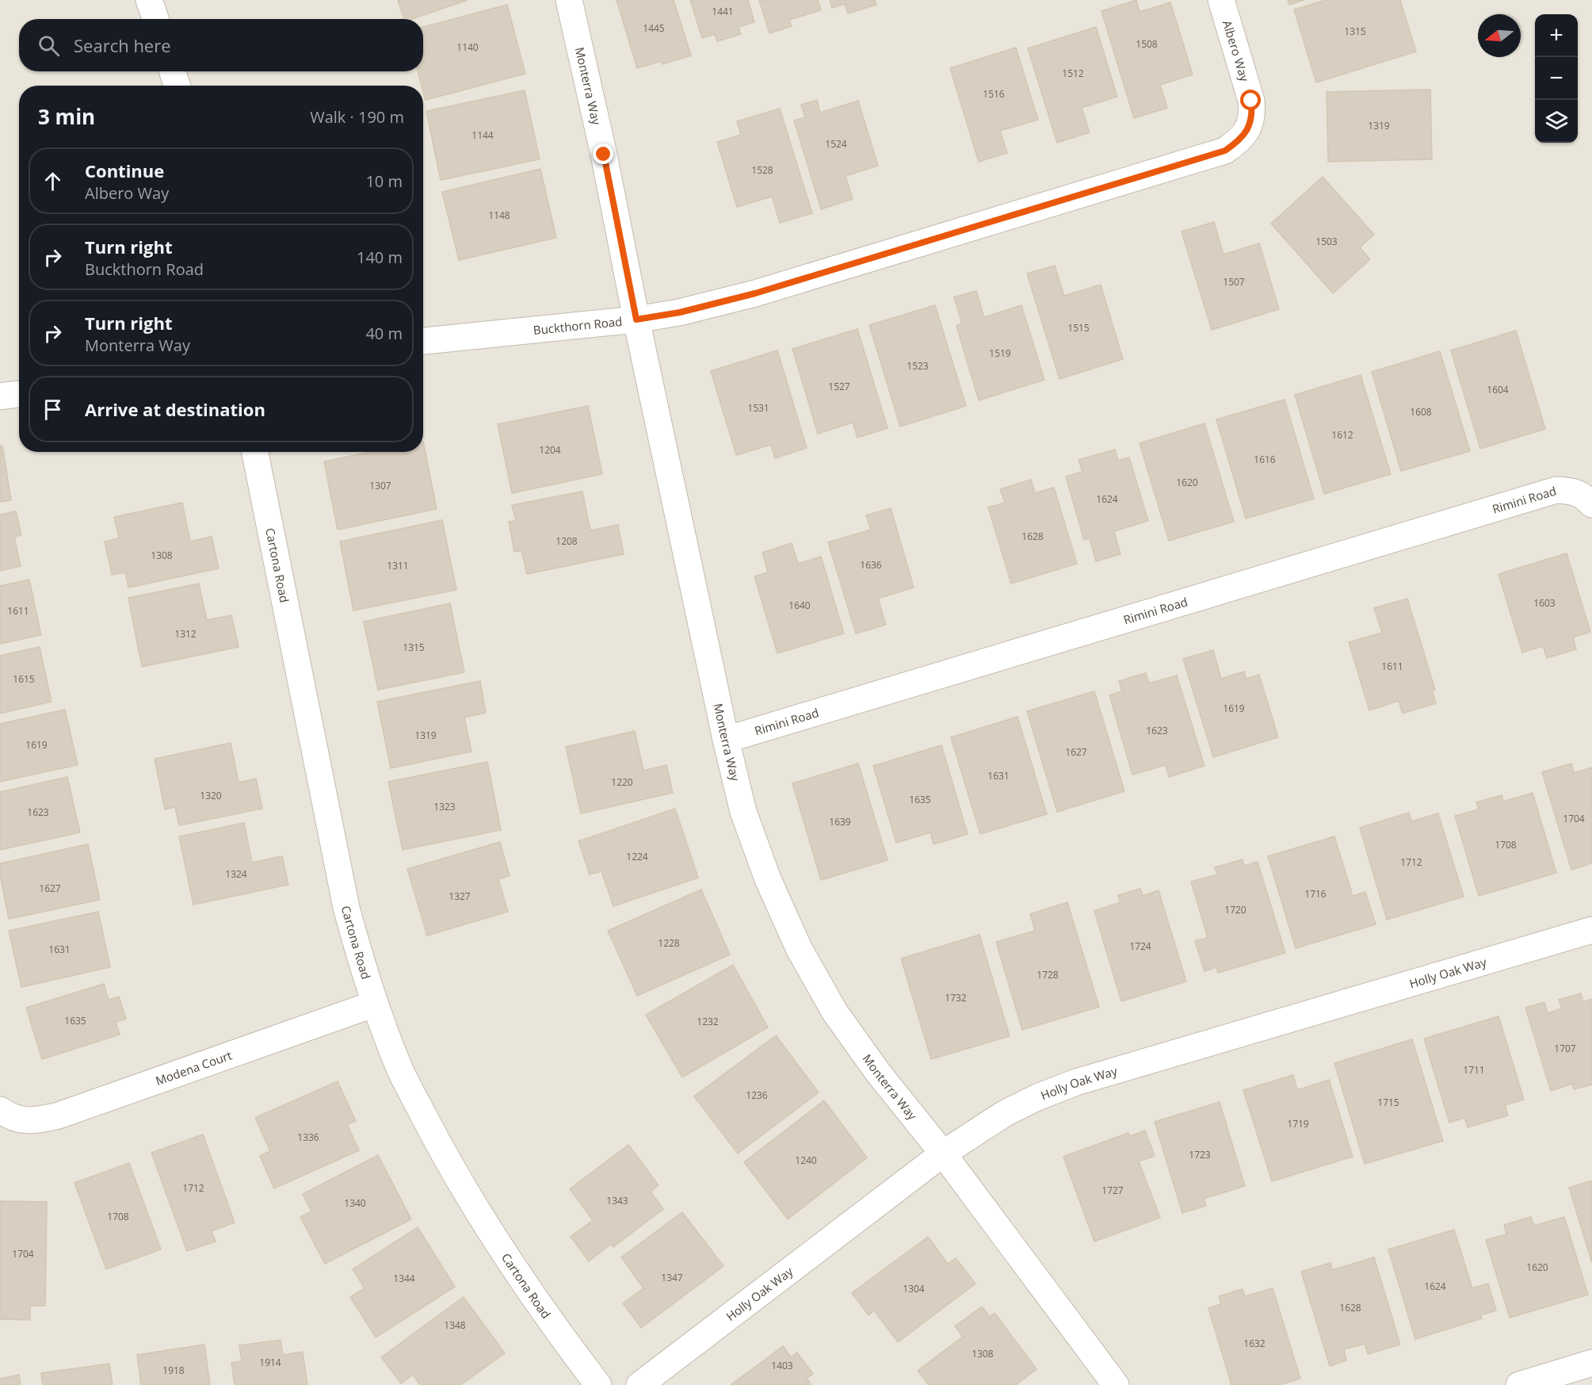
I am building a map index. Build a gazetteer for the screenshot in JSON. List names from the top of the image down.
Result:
{
  "streets": {
    "street": [
      "Albero Way",
      "Monterra Way",
      "Buckthorn Road",
      "Rimini Road",
      "Cartona Road",
      "Holly Oak Way",
      "Modena Court"
    ]
  },
  "crossings": [
    ["Albero Way", "Buckthorn Road"],
    ["Monterra Way", "Buckthorn Road"],
    ["Monterra Way", "Rimini Road"],
    ["Monterra Way", "Holly Oak Way"],
    ["Cartona Road", "Modena Court"]
  ],
  "house_numbers": [
    "1441",
    "1445",
    "1315",
    "1508",
    "1140",
    "1512",
    "1516",
    "1319",
    "1144",
    "1524",
    "1528",
    "1148",
    "1503",
    "1507",
    "1515",
    "1519",
    "1523",
    "1527",
    "1604",
    "1531",
    "1608",
    "1612",
    "1204",
    "1616",
    "1620",
    "1307",
    "1624",
    "1628",
    "1208",
    "1308",
    "1636",
    "1311",
    "1603",
    "1640",
    "1611",
    "1312",
    "1315",
    "1611",
    "1615",
    "1619",
    "1623",
    "1319",
    "1619",
    "1627",
    "1631",
    "1220",
    "1320",
    "1635",
    "1323",
    "1623",
    "1704",
    "1639",
    "1708",
    "1224",
    "1712",
    "1324",
    "1627",
    "1716",
    "1327",
    "1720",
    "1228",
    "1724",
    "1631",
    "1728",
    "1732",
    "1635",
    "1232",
    "1707",
    "1711",
    "1236",
    "1715",
    "1719",
    "1336",
    "1723",
    "1240",
    "1712",
    "1727",
    "1343",
    "1340",
    "1708",
    "1704",
    "1620",
    "1347",
    "1344",
    "1624",
    "1304",
    "1628",
    "1348",
    "1632",
    "1308",
    "1914",
    "1403",
    "1918"
  ],
  "north": "left",
  "page": {
    "map_buttons": ["+", "−"],
    "search": "Search here",
    "heading": ["3 min", "Walk · 190 m"],
    "list": [
      ["Continue", "Albero Way", "10 m"],
      ["Turn right", "Buckthorn Road", "140 m"],
      ["Turn right", "Monterra Way", "40 m"],
      "Arrive at destination"
    ]
  }
}
